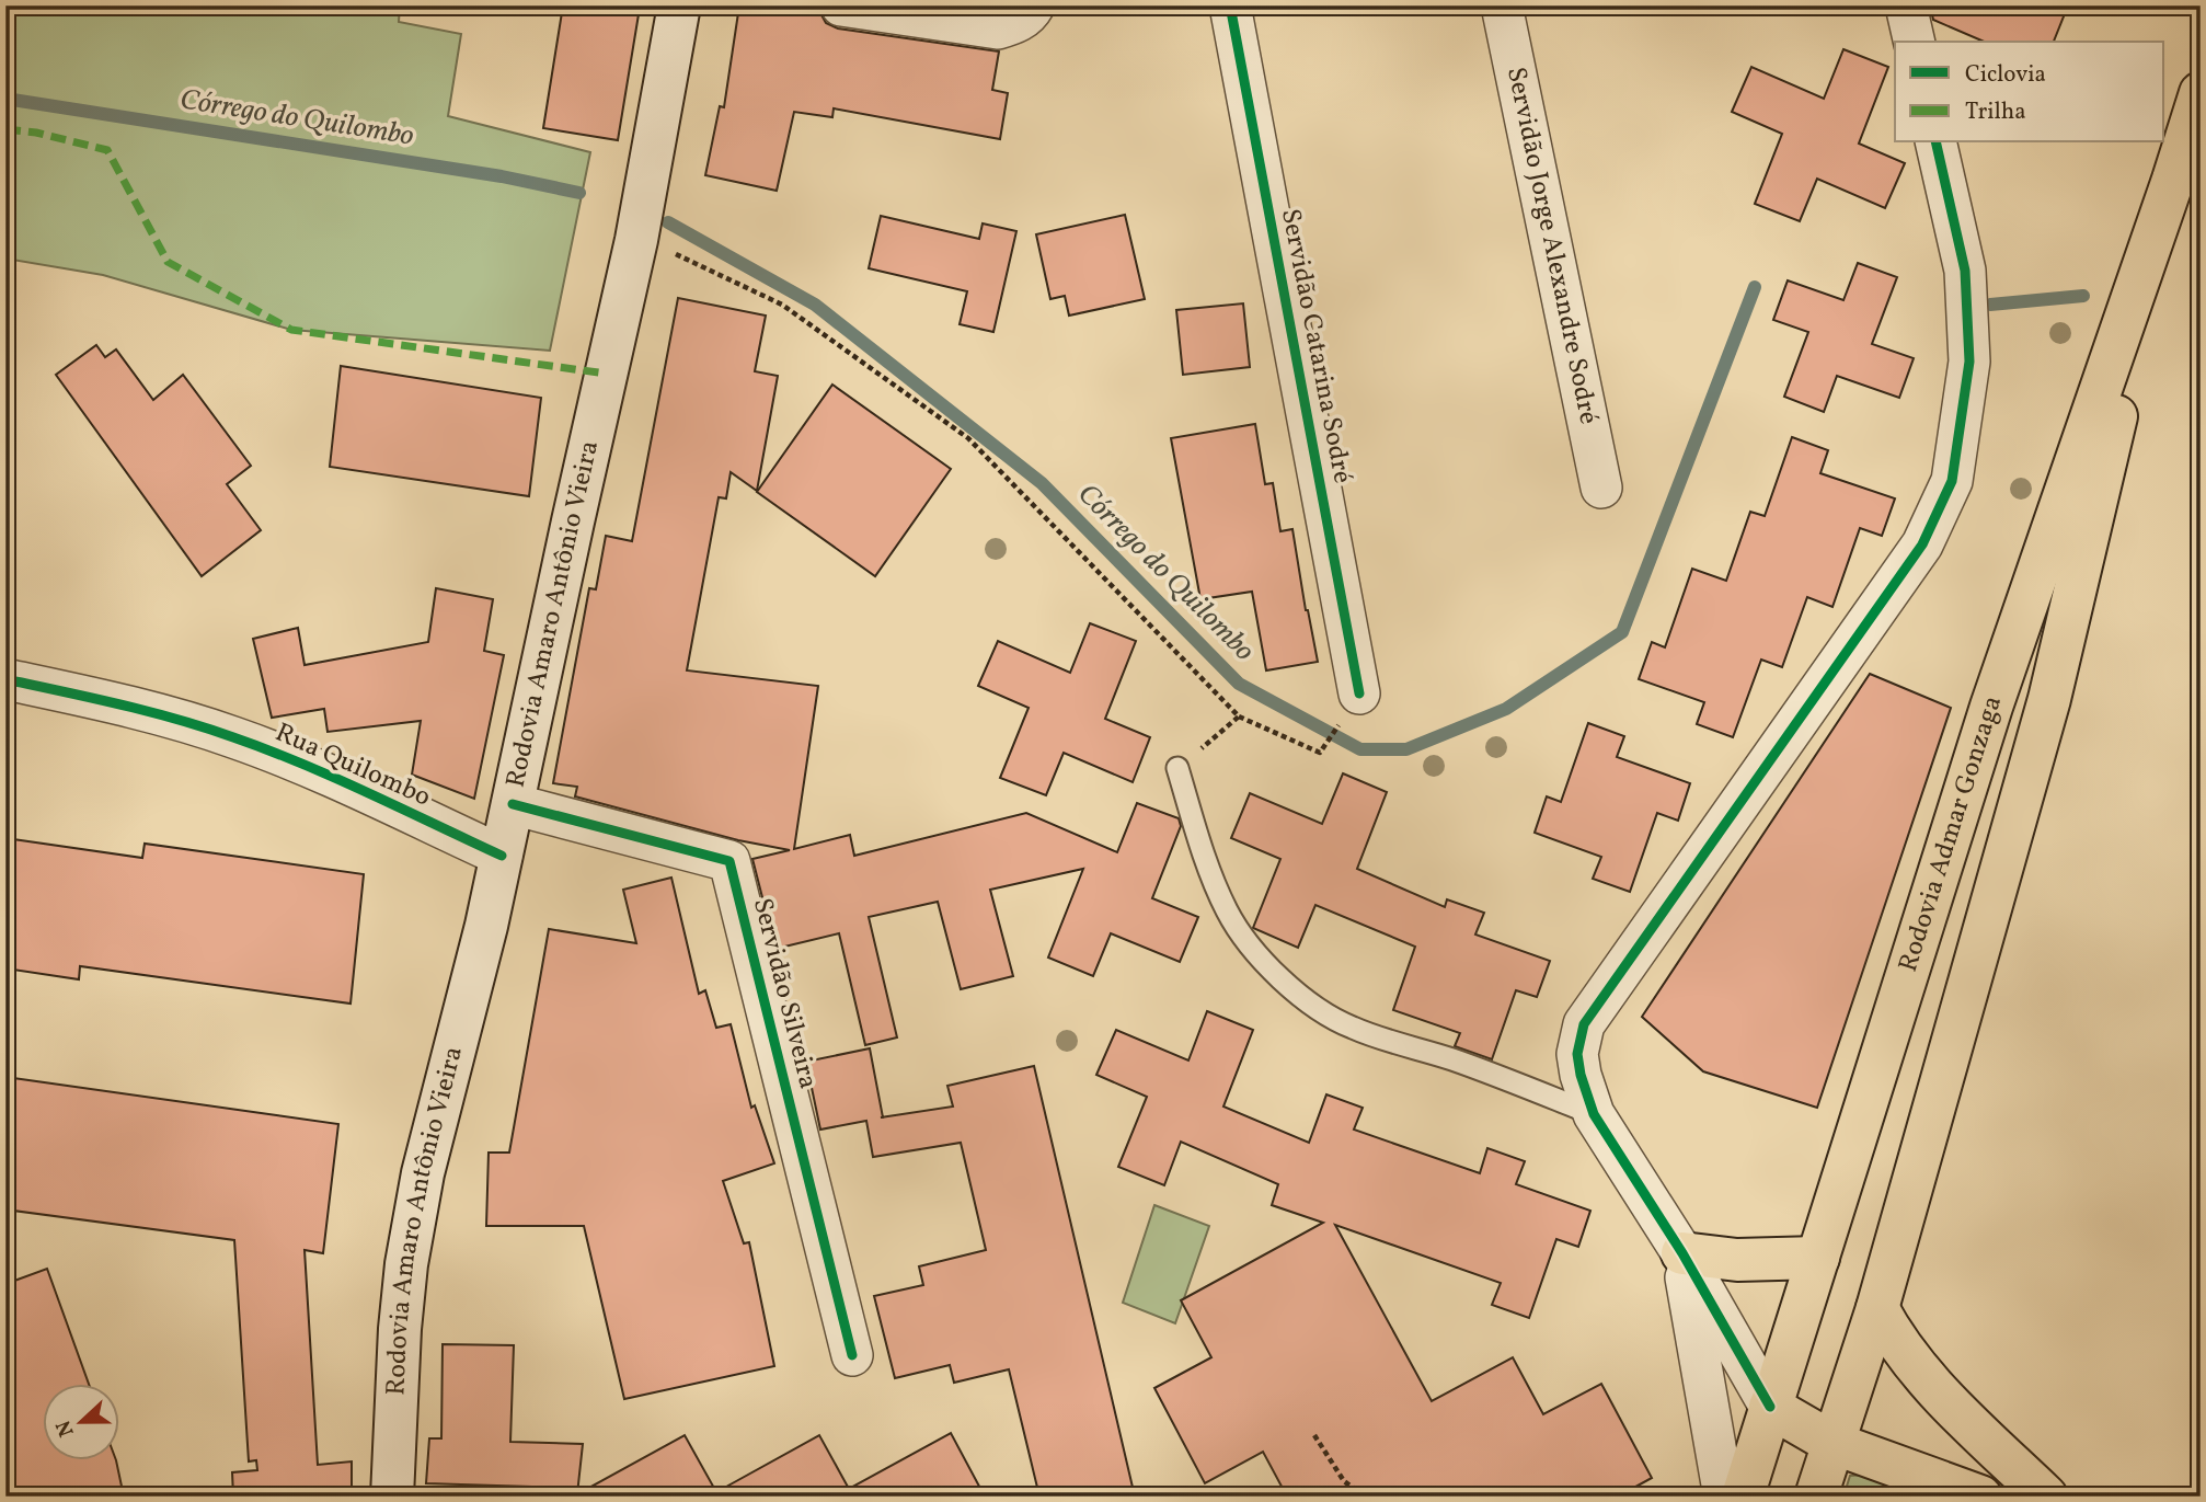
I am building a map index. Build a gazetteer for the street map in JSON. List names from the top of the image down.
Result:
{
  "streets": {
    "main road": ["Rodovia Amaro Antônio Vieira", "Rodovia Admar Gonzaga"],
    "street": [
      "Servidão Jorge Alexandre Sodré",
      "Servidão Catarina Sodré",
      "Rua Quilombo",
      "Servidão Silveira"
    ]
  },
  "crossings": [
    ["Rodovia Amaro Antônio Vieira", "Rua Quilombo"],
    ["Rodovia Amaro Antônio Vieira", "Servidão Silveira"]
  ],
  "water": ["Córrego do Quilombo"],
  "legend": ["Ciclovia", "Trilha"],
  "north": "left"
}
